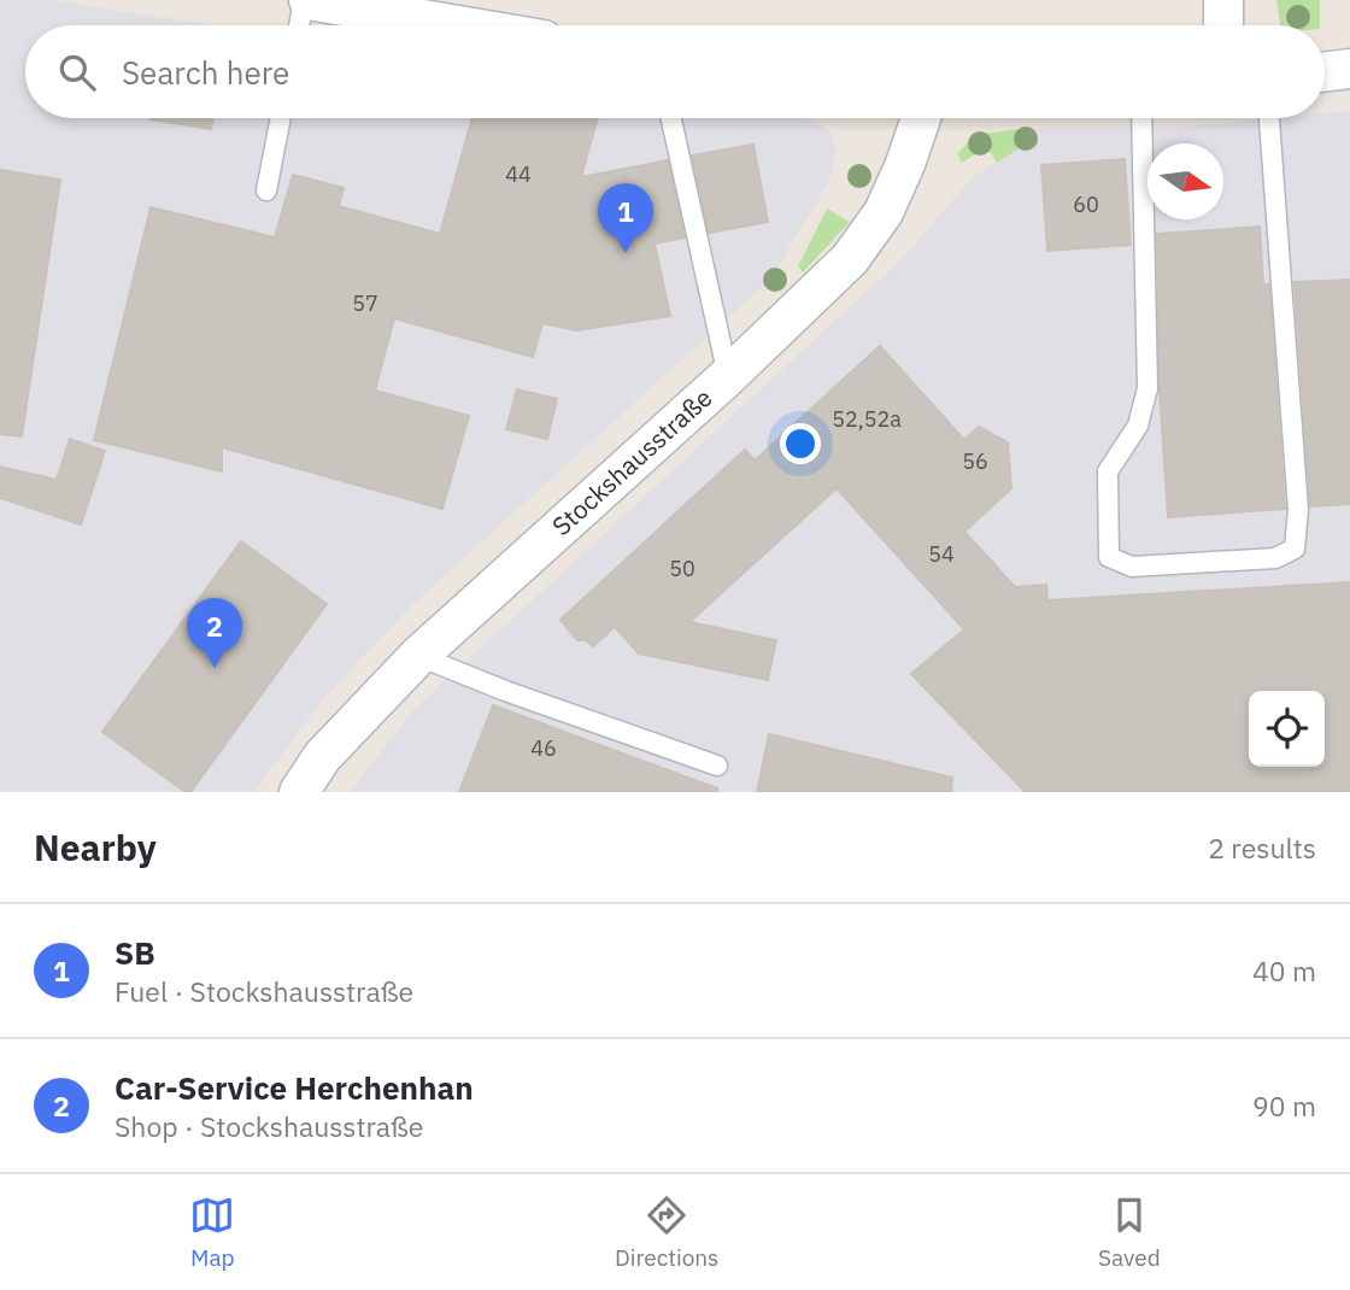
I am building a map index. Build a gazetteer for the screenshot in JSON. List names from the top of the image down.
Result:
{
  "streets": {
    "street": ["Stockshausstraße"]
  },
  "house_numbers": [
    "44",
    "60",
    "57",
    "52,52a",
    "56",
    "54",
    "50",
    "46"
  ],
  "north": "right",
  "page": {
    "search": "Search here",
    "pins": ["1", "2"],
    "heading": ["Nearby", "2 results"],
    "list": [
      {
        "mark": "1",
        "name": "SB",
        "note": "Fuel · Stockshausstraße",
        "value": "40 m"
      },
      {
        "mark": "2",
        "name": "Car-Service Herchenhan",
        "note": "Shop · Stockshausstraße",
        "value": "90 m"
      }
    ],
    "nav": ["Map", "Directions", "Saved"]
  }
}
